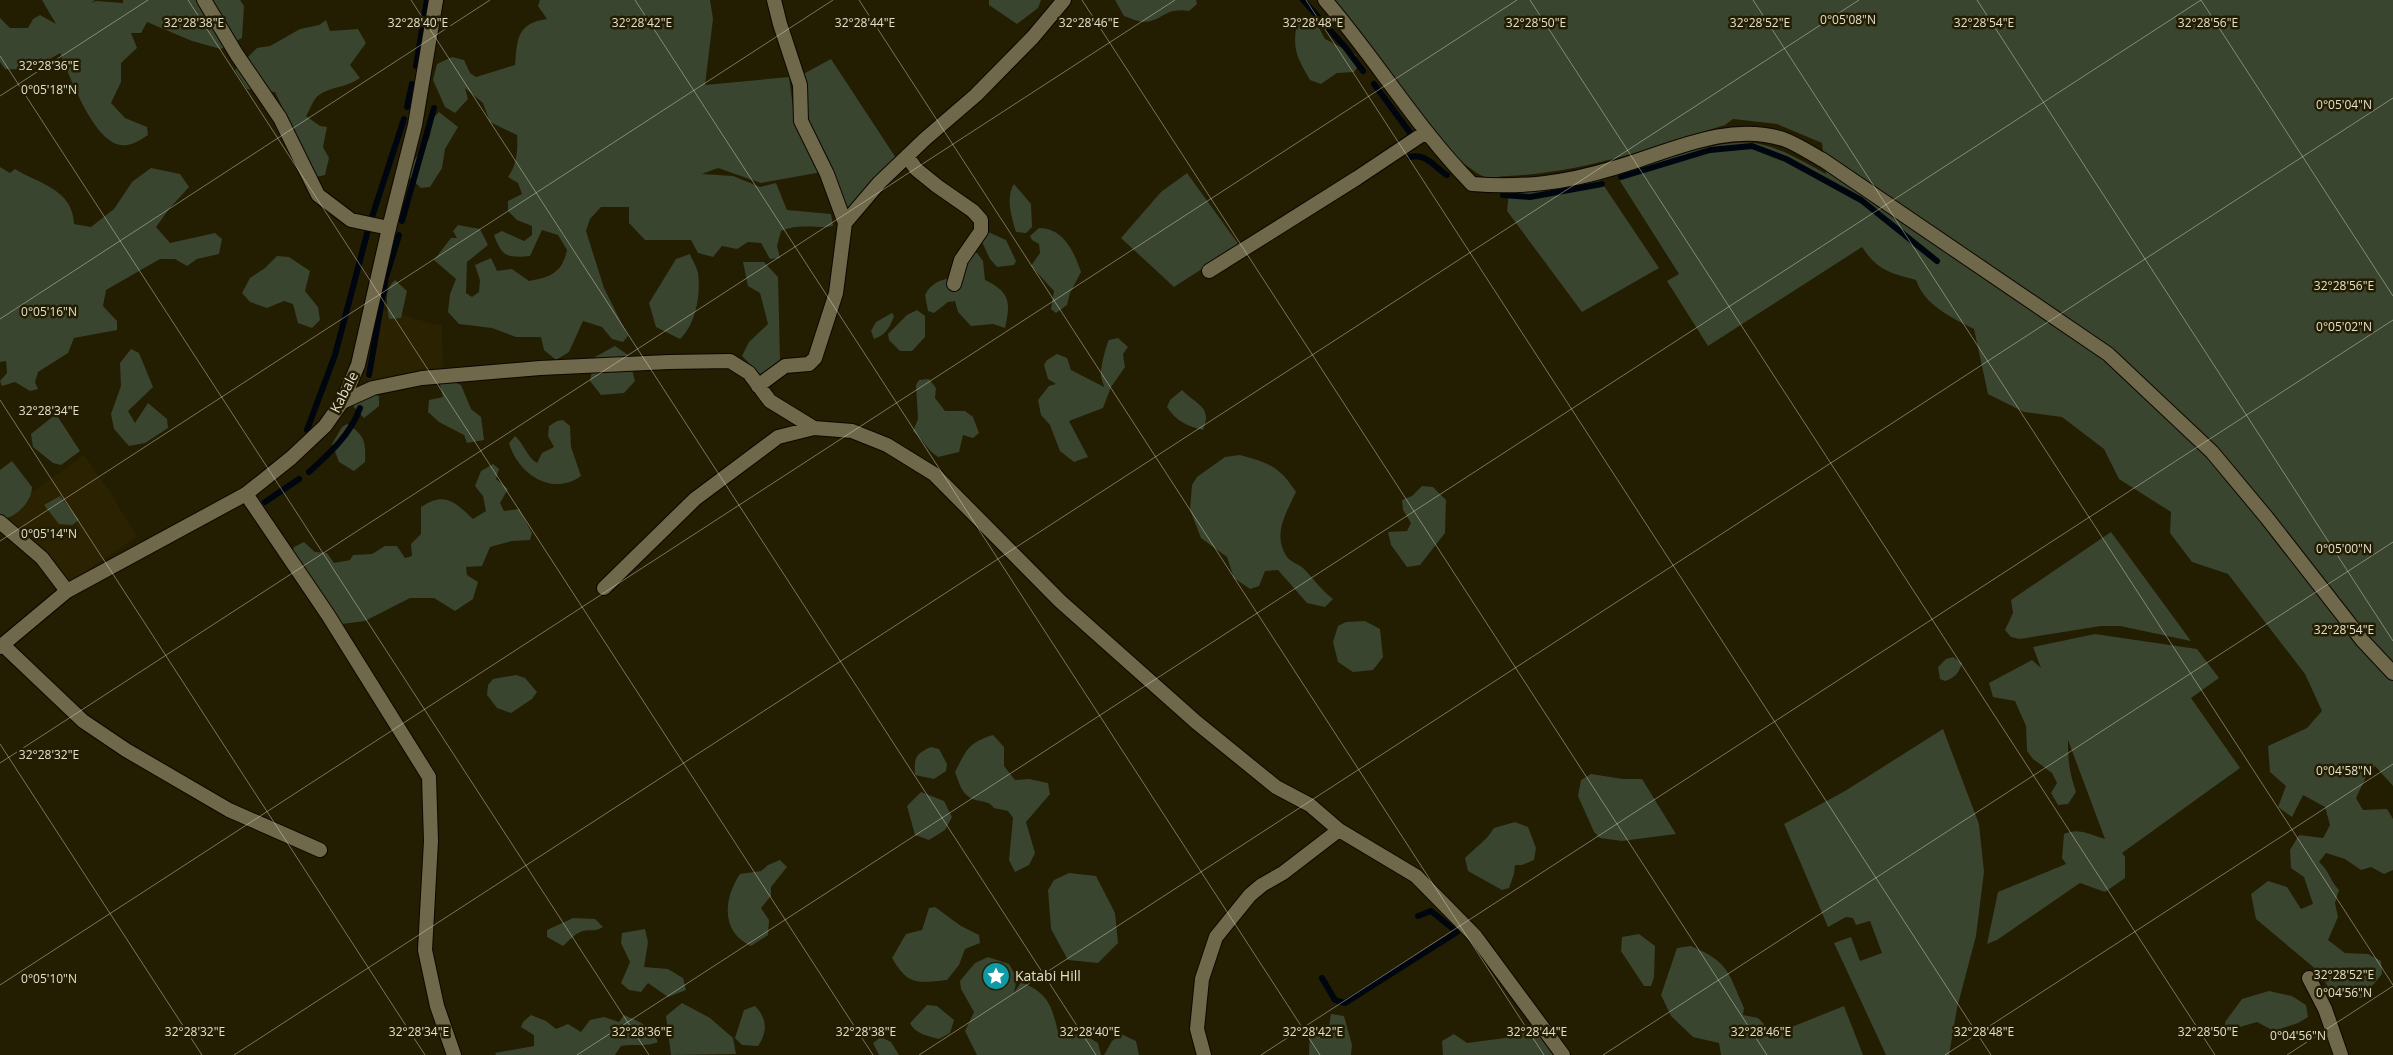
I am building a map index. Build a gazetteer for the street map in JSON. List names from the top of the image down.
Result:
{
  "streets": {
    "street": ["Kabale"]
  },
  "places": {
    "place": ["Katabi Hill"]
  },
  "coordinates": [
    "0°05'08\"N",
    "32°28'44\"E",
    "32°28'46\"E",
    "32°28'48\"E",
    "32°28'38\"E",
    "32°28'40\"E",
    "32°28'42\"E",
    "32°28'50\"E",
    "32°28'52\"E",
    "32°28'54\"E",
    "32°28'56\"E",
    "32°28'36\"E",
    "0°05'18\"N",
    "0°05'04\"N",
    "0°05'16\"N",
    "0°05'02\"N",
    "32°28'34\"E",
    "0°05'14\"N",
    "0°05'00\"N",
    "32°28'32\"E",
    "0°04'58\"N",
    "0°05'10\"N",
    "0°04'56\"N"
  ]
}
